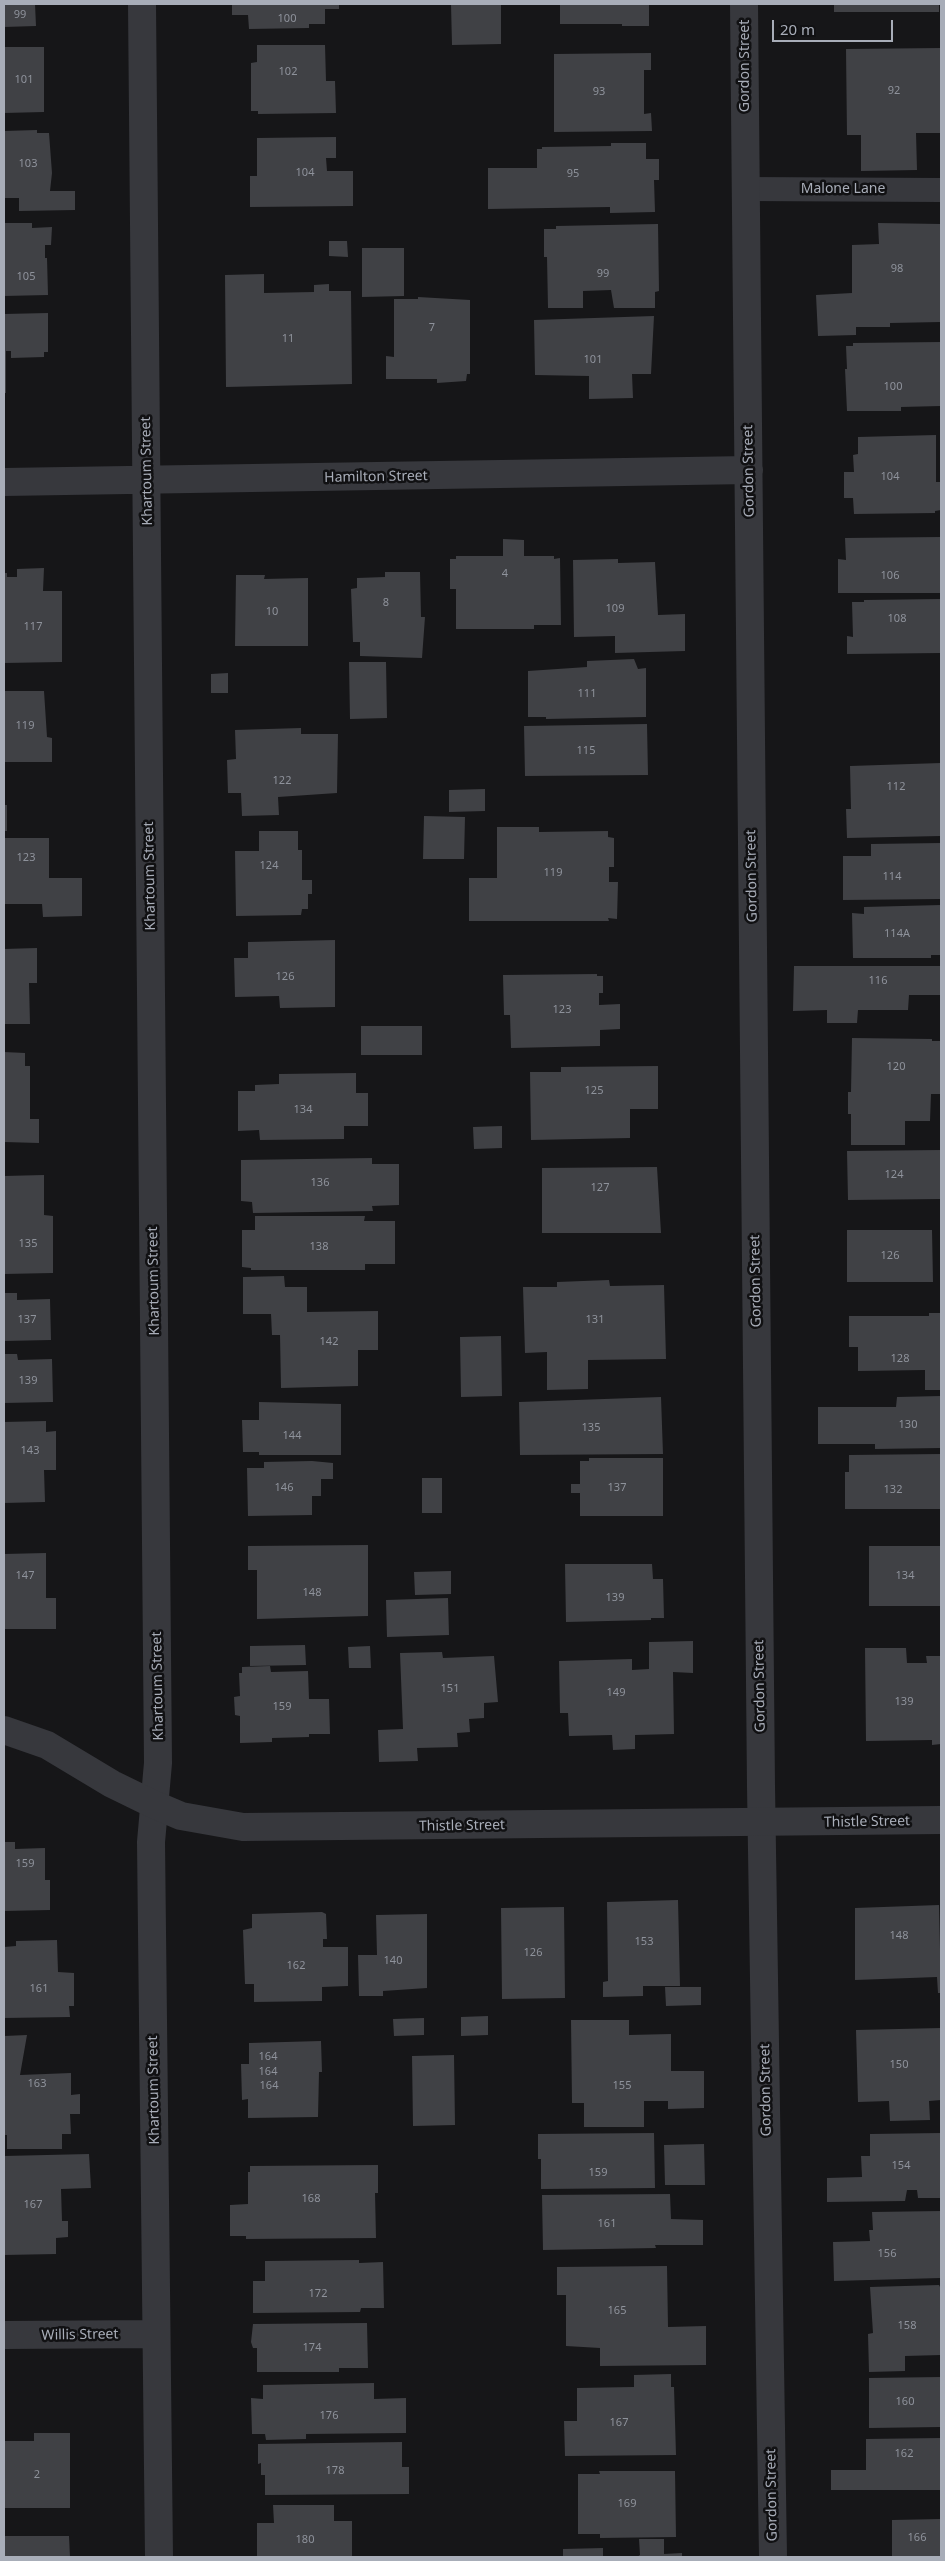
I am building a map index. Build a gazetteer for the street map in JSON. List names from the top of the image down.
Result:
{
  "streets": {
    "street": [
      "Gordon Street",
      "Khartoum Street",
      "Hamilton Street",
      "Thistle Street",
      "Willis Street"
    ],
    "lane": ["Malone Lane"]
  },
  "crossings": [
    ["Gordon Street", "Malone Lane"],
    ["Gordon Street", "Hamilton Street"],
    ["Gordon Street", "Thistle Street"],
    ["Khartoum Street", "Hamilton Street"],
    ["Khartoum Street", "Thistle Street"],
    ["Khartoum Street", "Willis Street"]
  ],
  "house_numbers": [
    "99",
    "100",
    "102",
    "101",
    "92",
    "93",
    "103",
    "104",
    "95",
    "98",
    "99",
    "105",
    "7",
    "11",
    "101",
    "100",
    "104",
    "4",
    "106",
    "8",
    "109",
    "10",
    "108",
    "117",
    "111",
    "119",
    "115",
    "122",
    "112",
    "123",
    "124",
    "119",
    "114",
    "114A",
    "126",
    "116",
    "123",
    "120",
    "125",
    "134",
    "124",
    "136",
    "127",
    "135",
    "138",
    "126",
    "137",
    "131",
    "142",
    "128",
    "139",
    "130",
    "135",
    "144",
    "143",
    "146",
    "137",
    "132",
    "147",
    "134",
    "148",
    "139",
    "151",
    "149",
    "139",
    "159",
    "159",
    "148",
    "153",
    "126",
    "140",
    "162",
    "161",
    "164",
    "150",
    "164",
    "163",
    "164",
    "155",
    "154",
    "159",
    "168",
    "167",
    "161",
    "156",
    "172",
    "165",
    "158",
    "174",
    "160",
    "176",
    "167",
    "162",
    "178",
    "2",
    "169",
    "166",
    "180"
  ],
  "scale_bar": "20 m"
}
